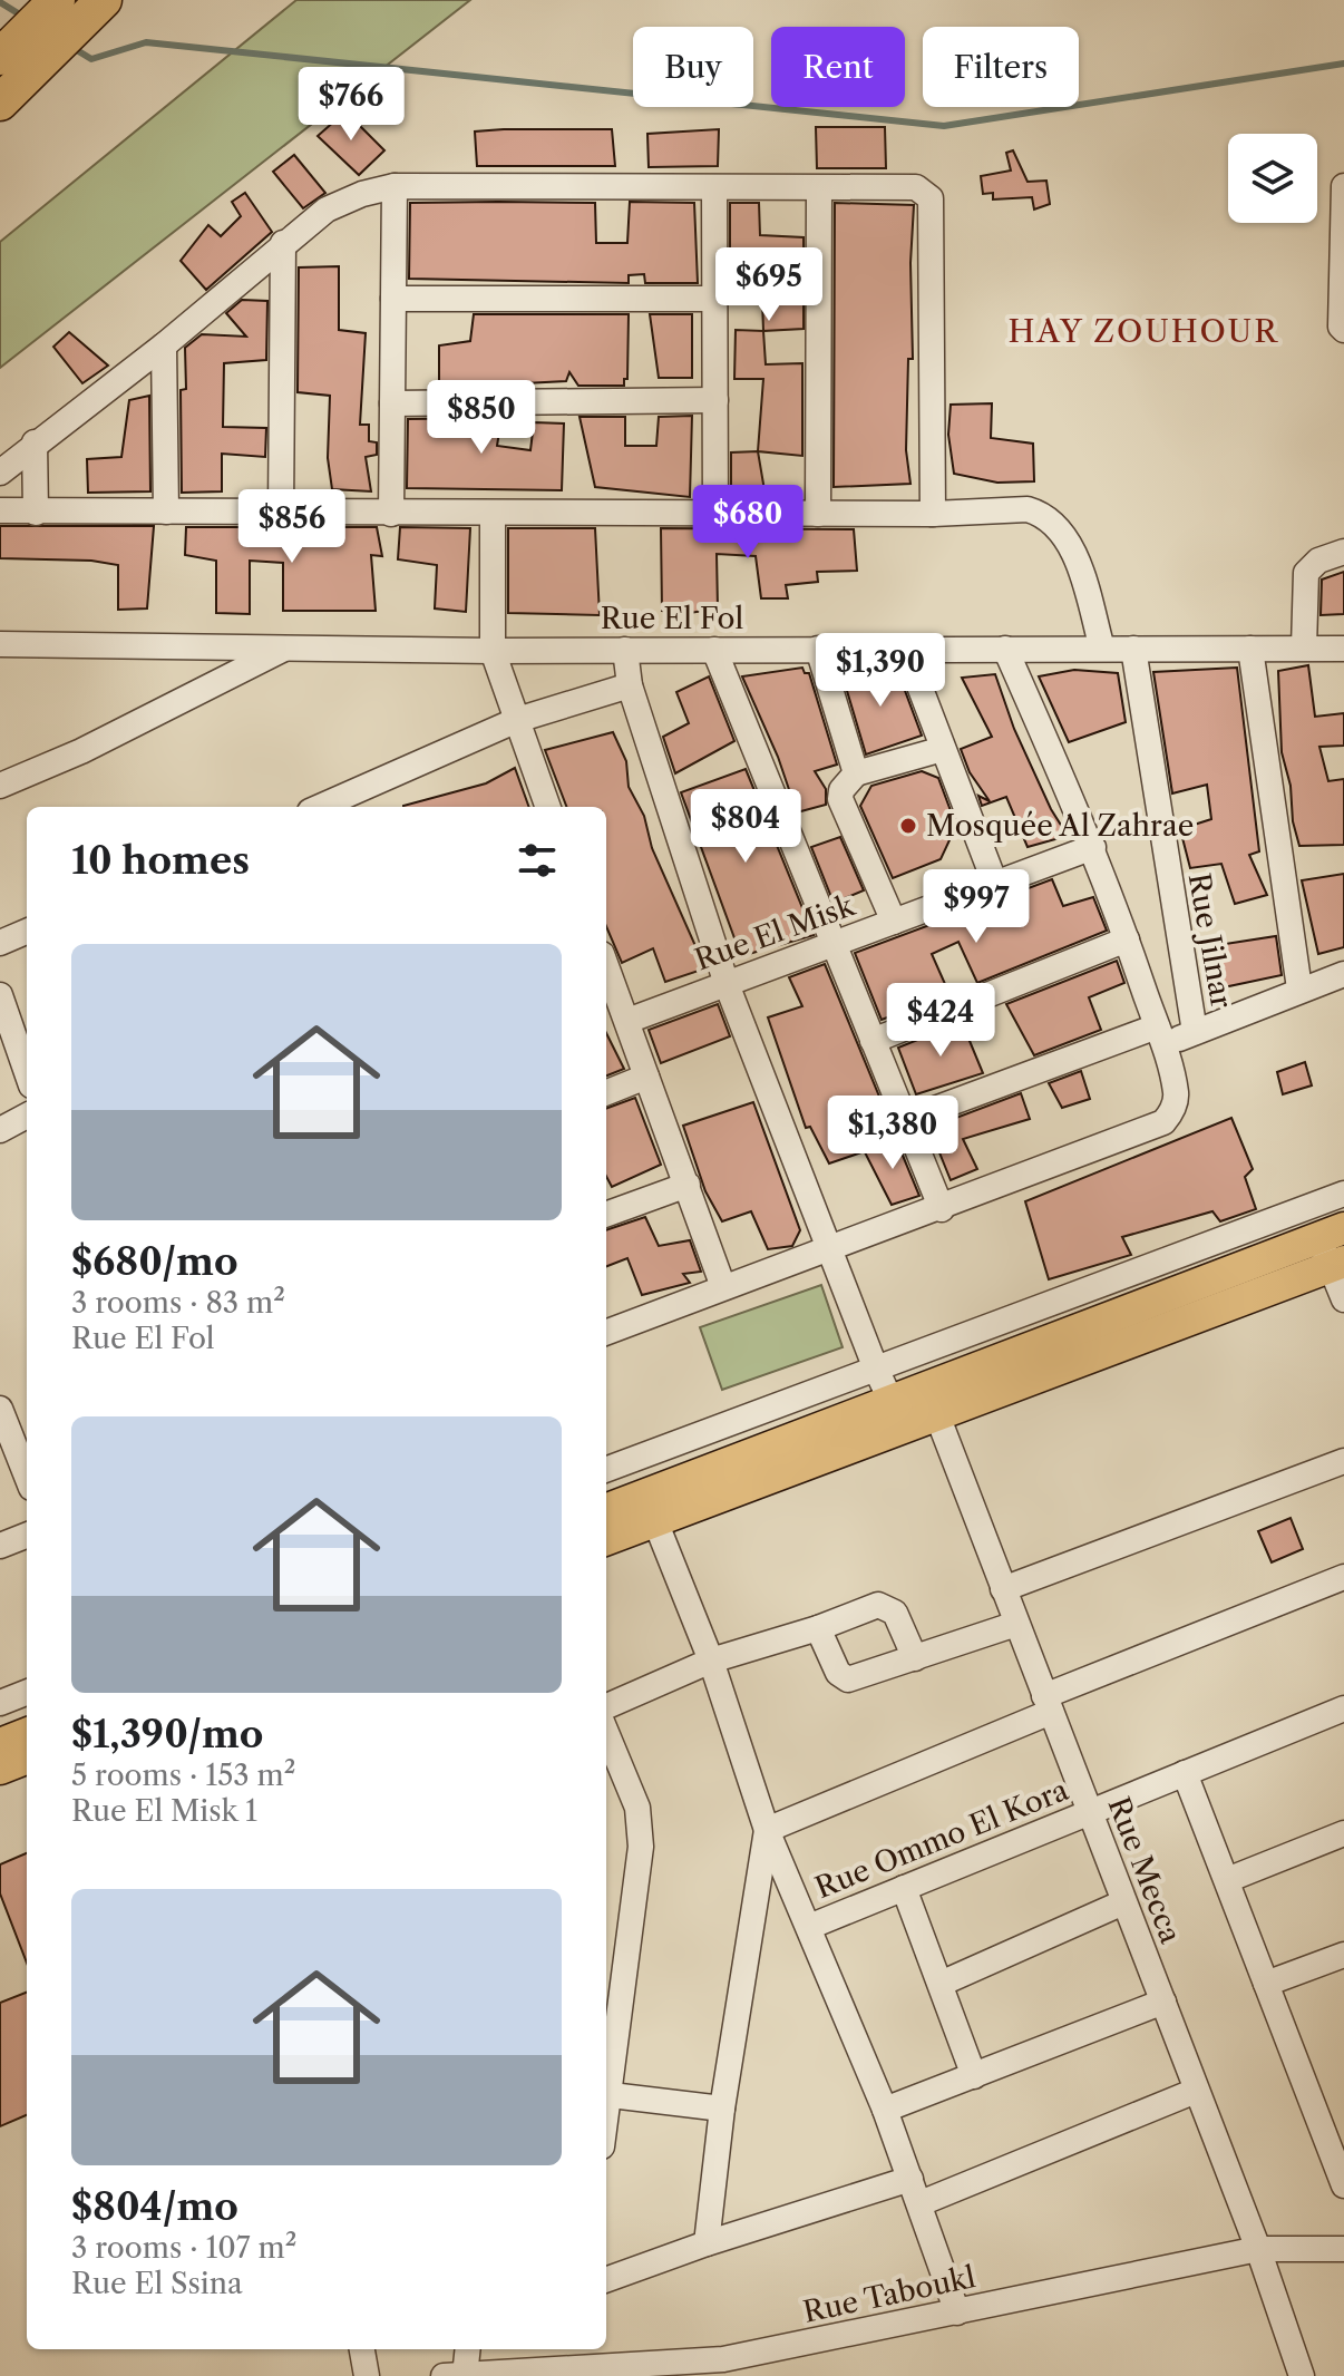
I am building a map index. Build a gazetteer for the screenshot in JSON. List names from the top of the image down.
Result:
{
  "streets": {
    "street": [
      "Rue El Fol",
      "Rue El Misk",
      "Rue Jilnar",
      "Rue Ommo El Kora",
      "Rue Mecca",
      "Rue Taboukl"
    ]
  },
  "crossings": [
    ["Rue El Fol", "Rue Jilnar"],
    ["Rue Ommo El Kora", "Rue Mecca"],
    ["Rue Mecca", "Rue Taboukl"]
  ],
  "districts": ["HAY ZOUHOUR"],
  "places": ["Mosquée Al Zahrae"],
  "page": {
    "chip": ["Buy", "Rent", "Filters"],
    "price": [
      "$766",
      "$695",
      "$850",
      "$680",
      "$856",
      "$1,390",
      "$804",
      "$997",
      "$424",
      "$1,380"
    ],
    "heading": "10 homes",
    "list": [
      {
        "name": "$680/mo",
        "note": "3 rooms · 83 m² · Rue El Fol"
      },
      {
        "name": "$1,390/mo",
        "note": "5 rooms · 153 m² · Rue El Misk 1"
      },
      {
        "name": "$804/mo",
        "note": "3 rooms · 107 m² · Rue El Ssina"
      }
    ]
  }
}
